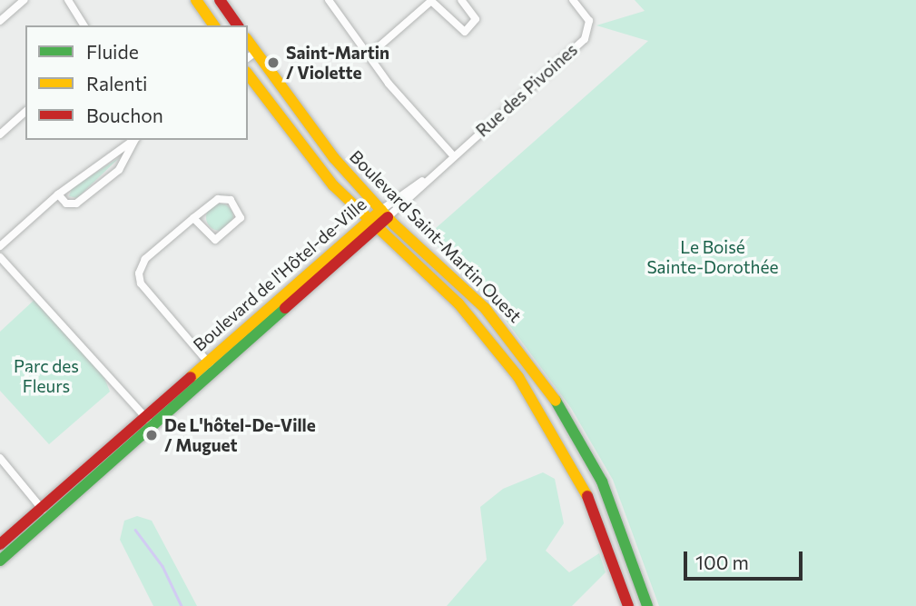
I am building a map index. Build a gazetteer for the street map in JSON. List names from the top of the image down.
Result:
{
  "streets": {
    "street": ["Rue des Pivoines", "Boulevard Saint-Martin Ouest", "Boulevard de l'Hôtel-de-Ville"]
  },
  "crossings": [
    ["Rue des Pivoines", "Boulevard de l'Hôtel-de-Ville"],
    ["Boulevard Saint-Martin Ouest", "Boulevard de l'Hôtel-de-Ville"]
  ],
  "parks": ["Le Boisé Sainte-Dorothée", "Parc des Fleurs"],
  "places": ["Saint-Martin / Violette", "De L'hôtel-De-Ville / Muguet"],
  "legend": ["Fluide", "Ralenti", "Bouchon"],
  "scale_bar": "100 m"
}
